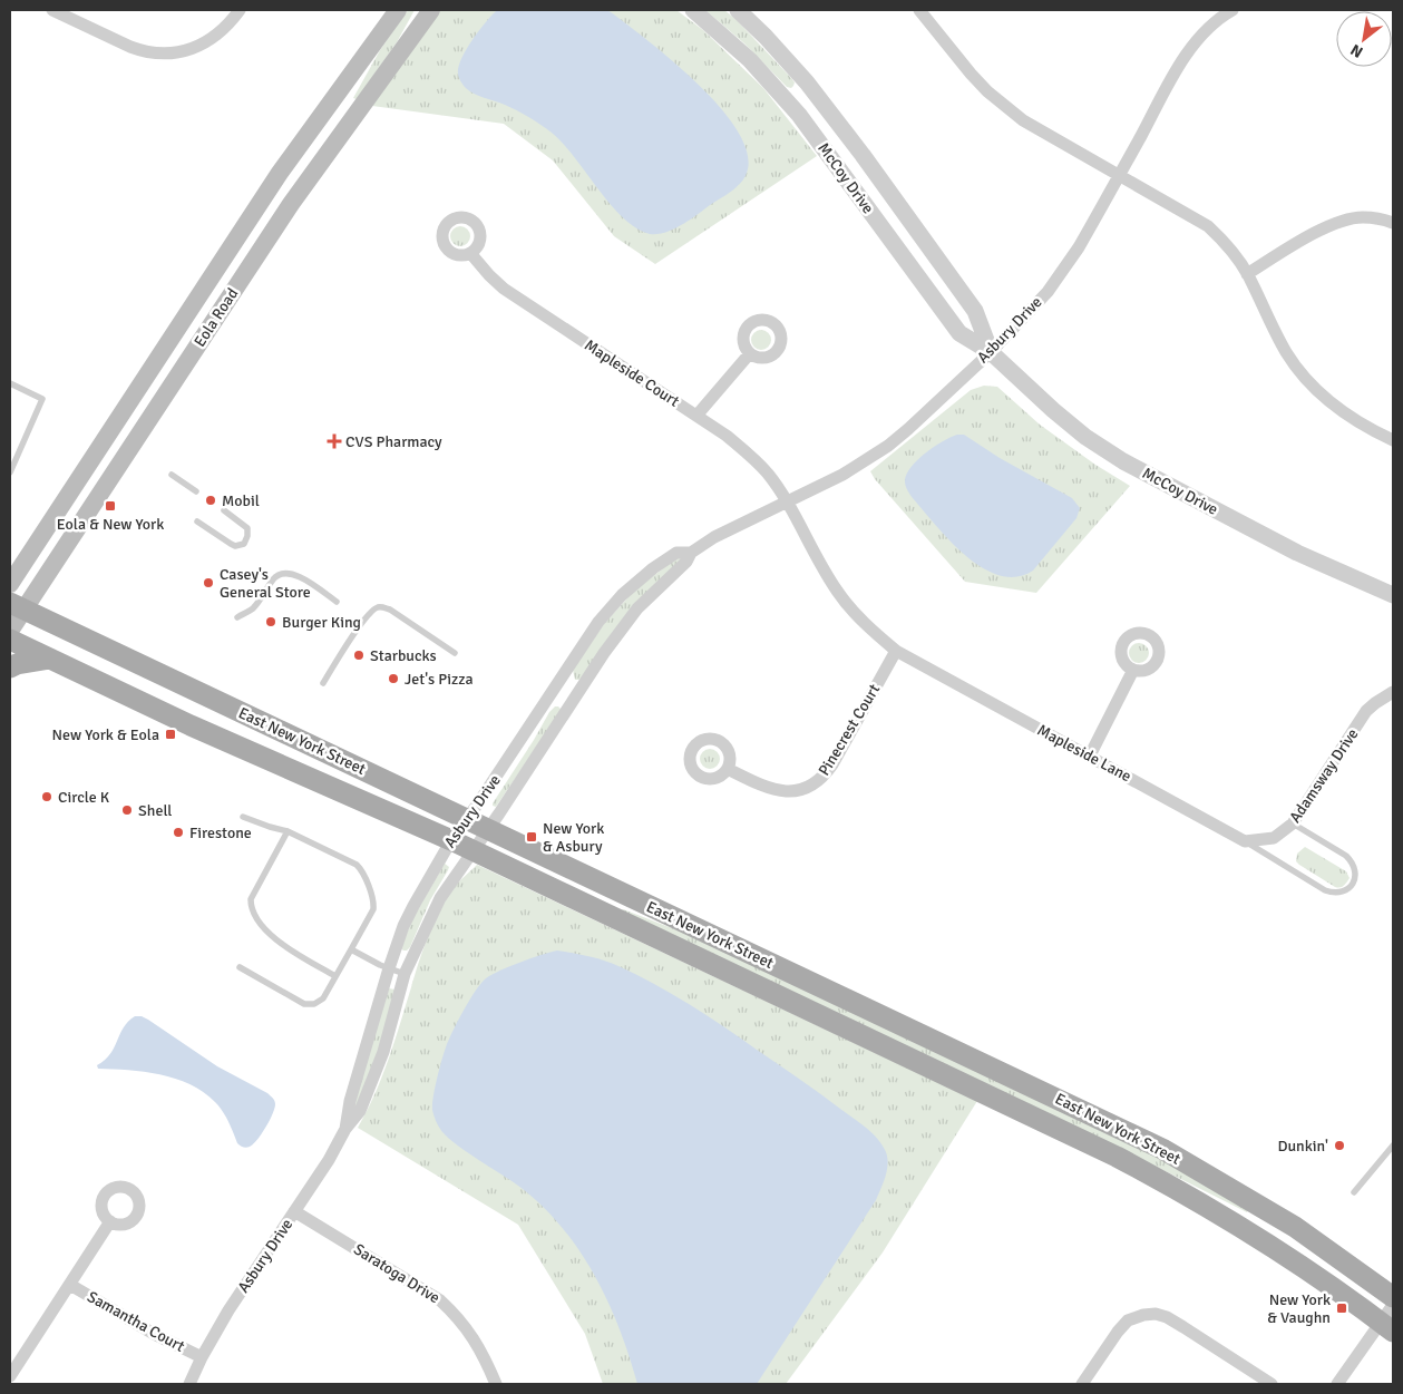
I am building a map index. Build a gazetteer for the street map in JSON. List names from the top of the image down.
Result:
{
  "streets": {
    "main road": ["Eola Road", "East New York Street"],
    "street": [
      "McCoy Drive",
      "Asbury Drive",
      "Mapleside Court",
      "Pinecrest Court",
      "Mapleside Lane",
      "Adamsway Drive",
      "Saratoga Drive",
      "Samantha Court"
    ]
  },
  "crossings": [
    ["McCoy Drive", "Asbury Drive"],
    ["Eola Road", "East New York Street"],
    ["Asbury Drive", "Mapleside Court"],
    ["Asbury Drive", "East New York Street"],
    ["Asbury Drive", "Mapleside Lane"],
    ["Asbury Drive", "Saratoga Drive"],
    ["Asbury Drive", "Samantha Court"],
    ["Mapleside Court", "Mapleside Lane"],
    ["Pinecrest Court", "Mapleside Lane"],
    ["Mapleside Lane", "Adamsway Drive"]
  ],
  "places": {
    "health": ["CVS Pharmacy"],
    "other": [
      "Mobil",
      "Casey's General Store",
      "Burger King",
      "Starbucks",
      "Jet's Pizza",
      "Circle K",
      "Shell",
      "Firestone",
      "Dunkin'"
    ],
    "transit": [
      "Eola & New York",
      "New York & Eola",
      "New York & Asbury",
      "New York & Vaughn"
    ]
  },
  "north": "bottom left"
}
